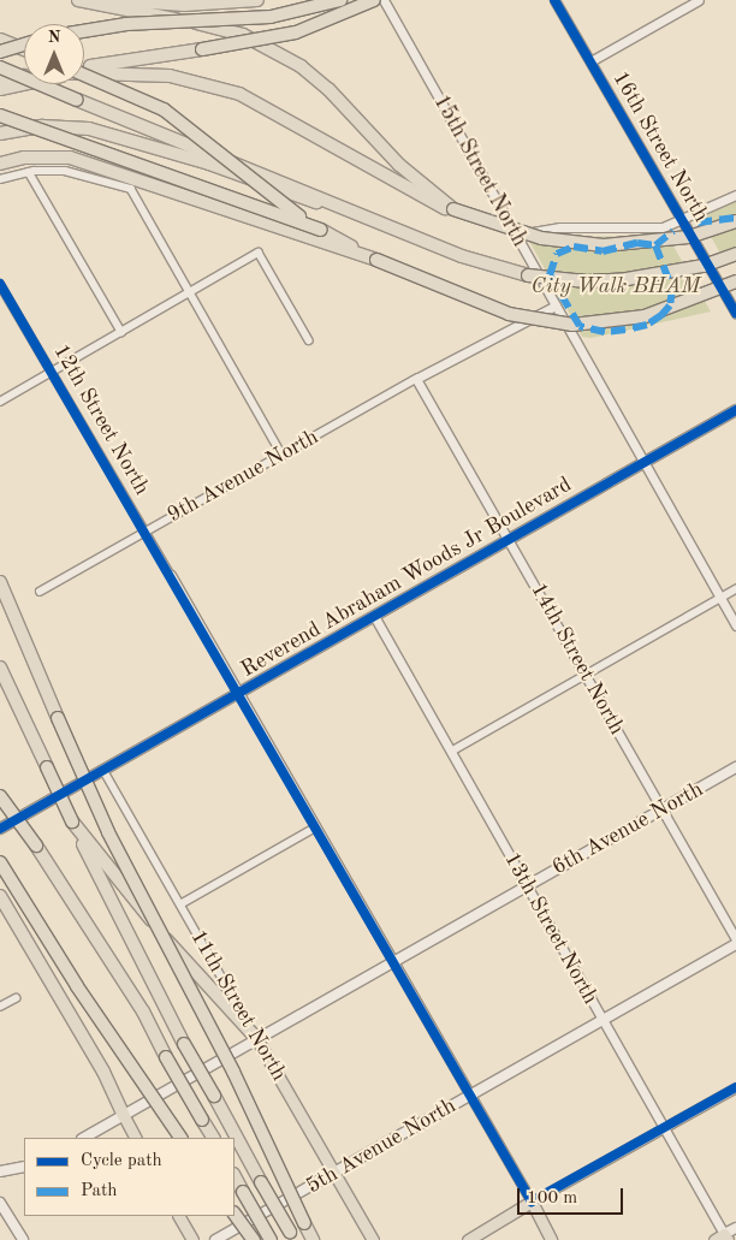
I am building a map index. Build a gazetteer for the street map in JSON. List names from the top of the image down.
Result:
{
  "streets": {
    "main road": [
      "Reverend Abraham Woods Jr Boulevard",
      "6th Avenue North",
      "11th Street North",
      "5th Avenue North"
    ],
    "street": [
      "16th Street North",
      "15th Street North",
      "12th Street North",
      "9th Avenue North",
      "14th Street North",
      "13th Street North"
    ]
  },
  "crossings": [
    ["15th Street North", "Reverend Abraham Woods Jr Boulevard"],
    ["12th Street North", "9th Avenue North"],
    ["9th Avenue North", "14th Street North"],
    ["Reverend Abraham Woods Jr Boulevard", "14th Street North"],
    ["Reverend Abraham Woods Jr Boulevard", "13th Street North"],
    ["Reverend Abraham Woods Jr Boulevard", "11th Street North"],
    ["14th Street North", "6th Avenue North"],
    ["6th Avenue North", "13th Street North"],
    ["6th Avenue North", "11th Street North"],
    ["13th Street North", "5th Avenue North"],
    ["11th Street North", "5th Avenue North"]
  ],
  "parks": ["City Walk BHAM"],
  "legend": ["Cycle path", "Path"],
  "scale_bar": "100 m",
  "north": "top"
}
